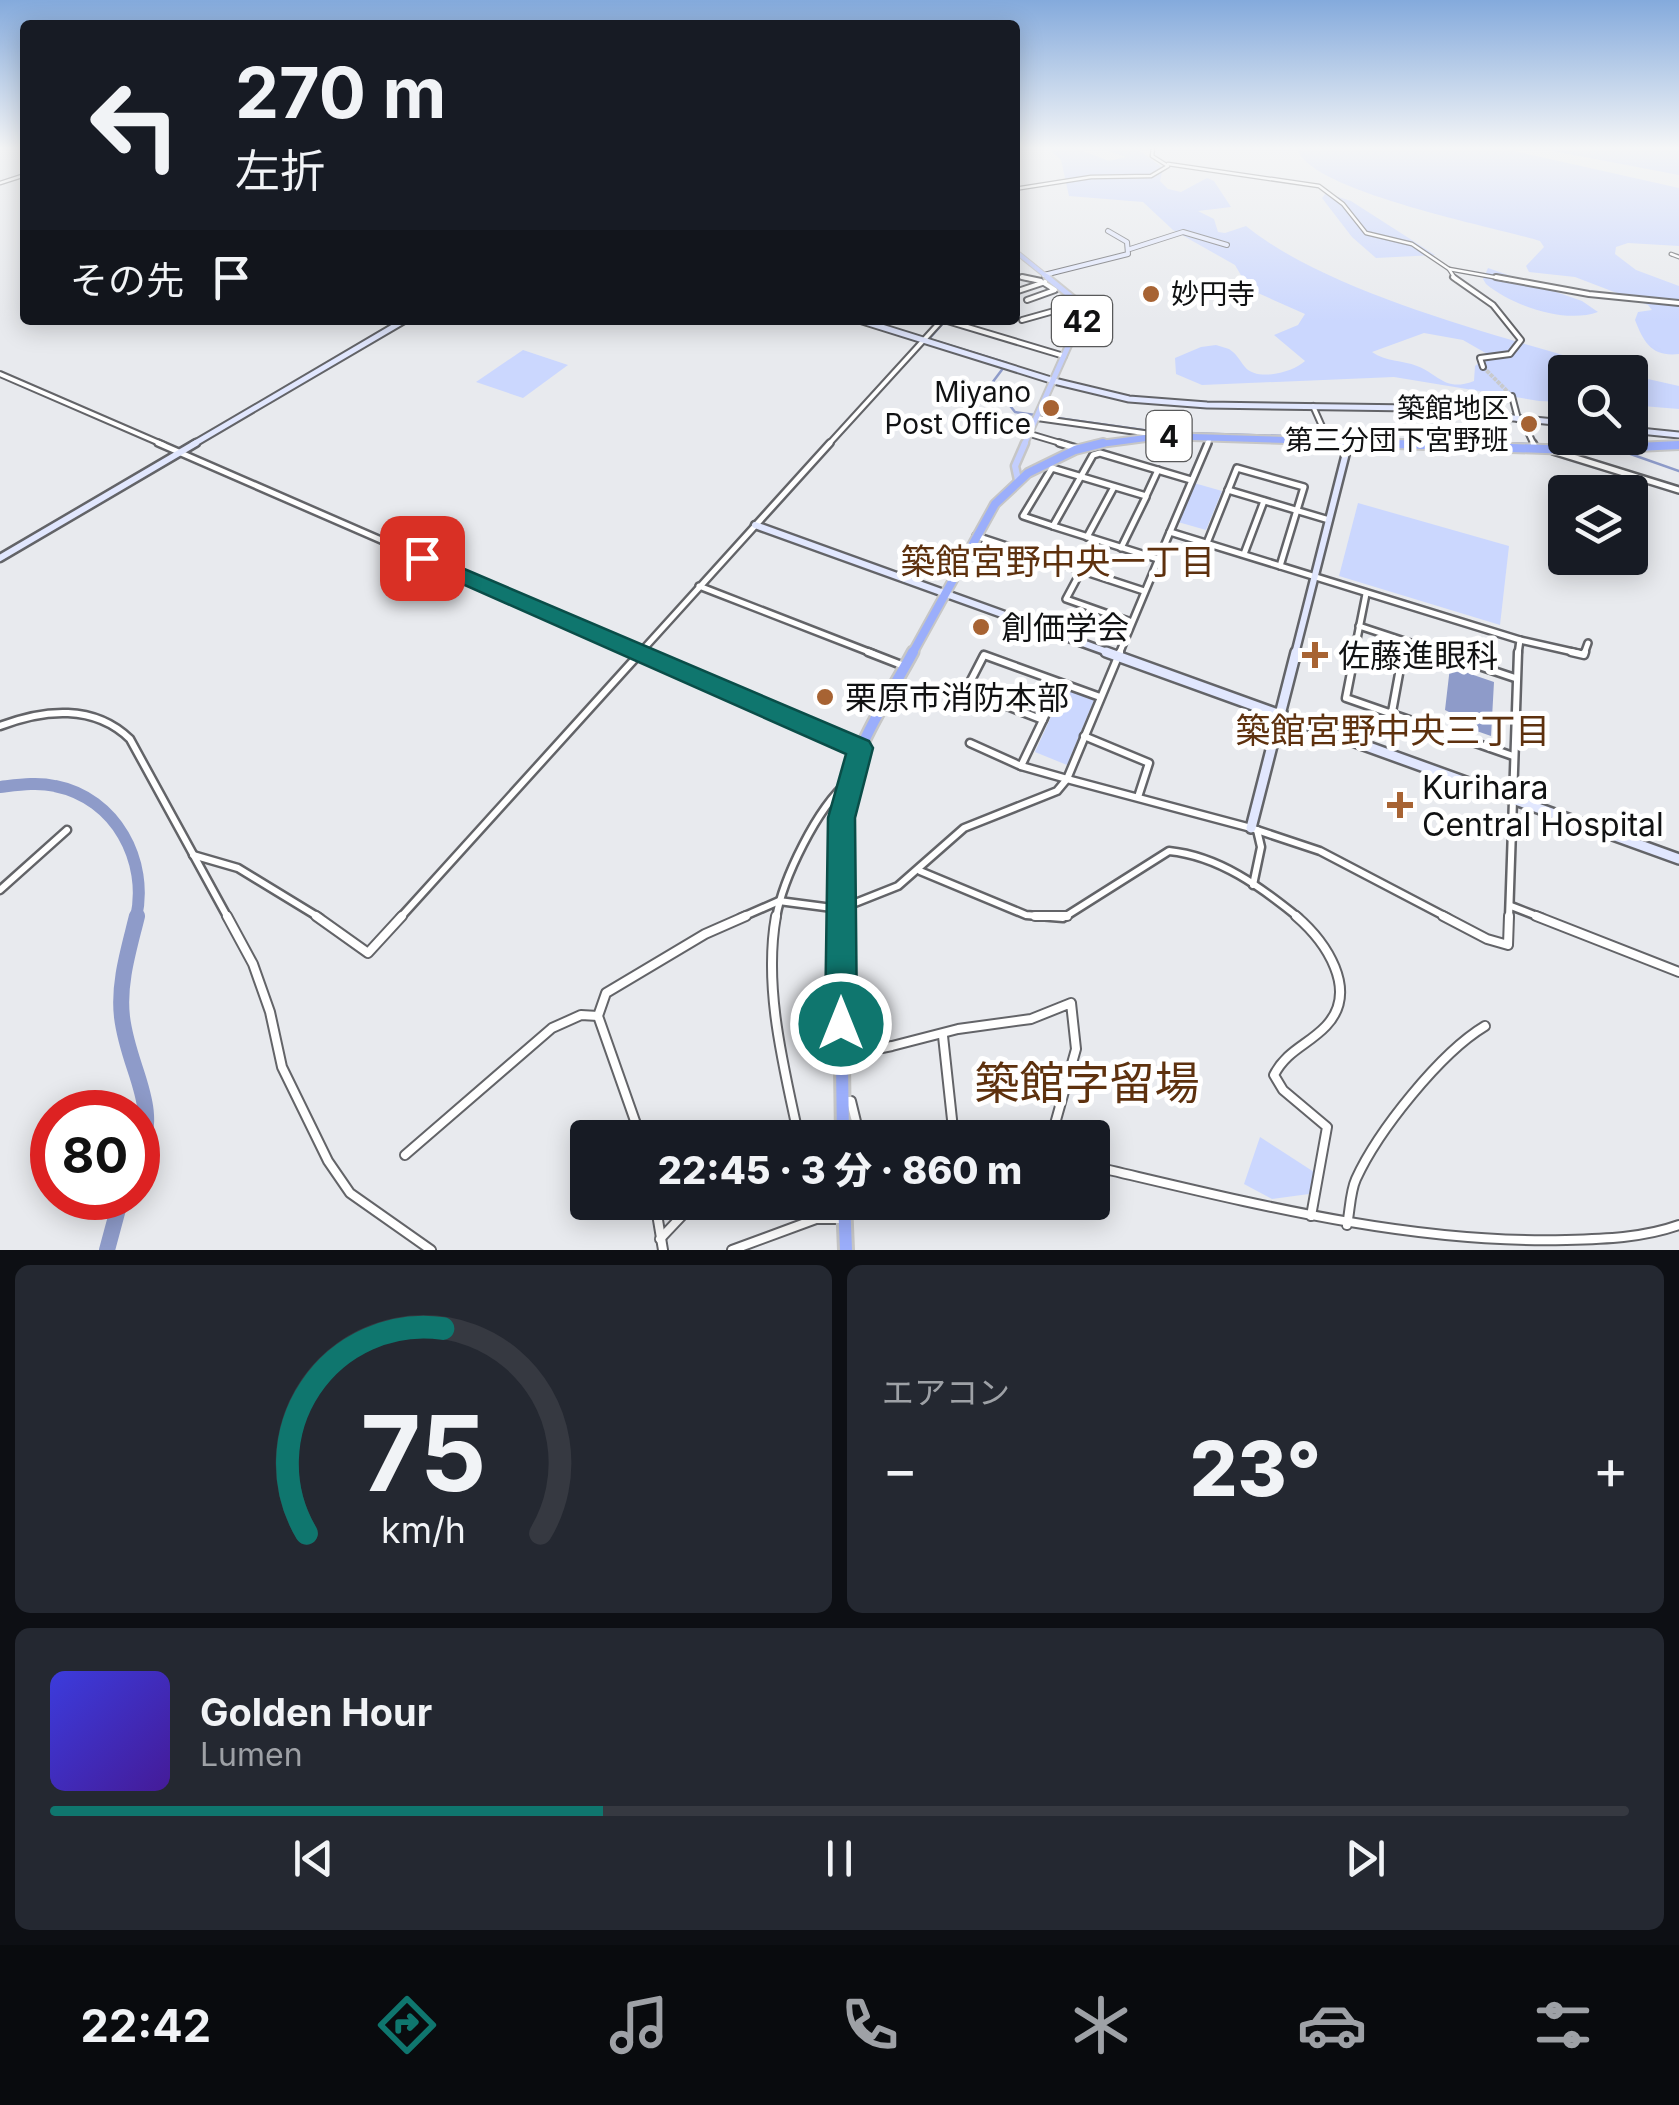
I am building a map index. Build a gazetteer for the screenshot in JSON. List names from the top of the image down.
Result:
{
  "streets": {
    "highway": ["4"],
    "main road": ["42"]
  },
  "crossings": [
    ["42", "4"]
  ],
  "districts": ["築館宮野中央一丁目", "築館宮野中央三丁目", "築館字留場"],
  "places": {
    "other": [
      "妙円寺",
      "Miyano Post Office",
      "築館地区 第三分団下宮野班",
      "創価学会",
      "栗原市消防本部"
    ],
    "health": ["佐藤進眼科", "Kurihara Central Hospital"]
  },
  "page": {
    "turn": ["270 m", "左折"],
    "then": "その先",
    "limit": "80",
    "trip": "22:45 · 3 分 · 860 m",
    "tile": "エアコン",
    "heat": ["−", "23°", "+"],
    "song": ["Golden Hour", "Lumen"],
    "tabs": "22:42",
    "gauge": ["75", "km/h"]
  }
}
